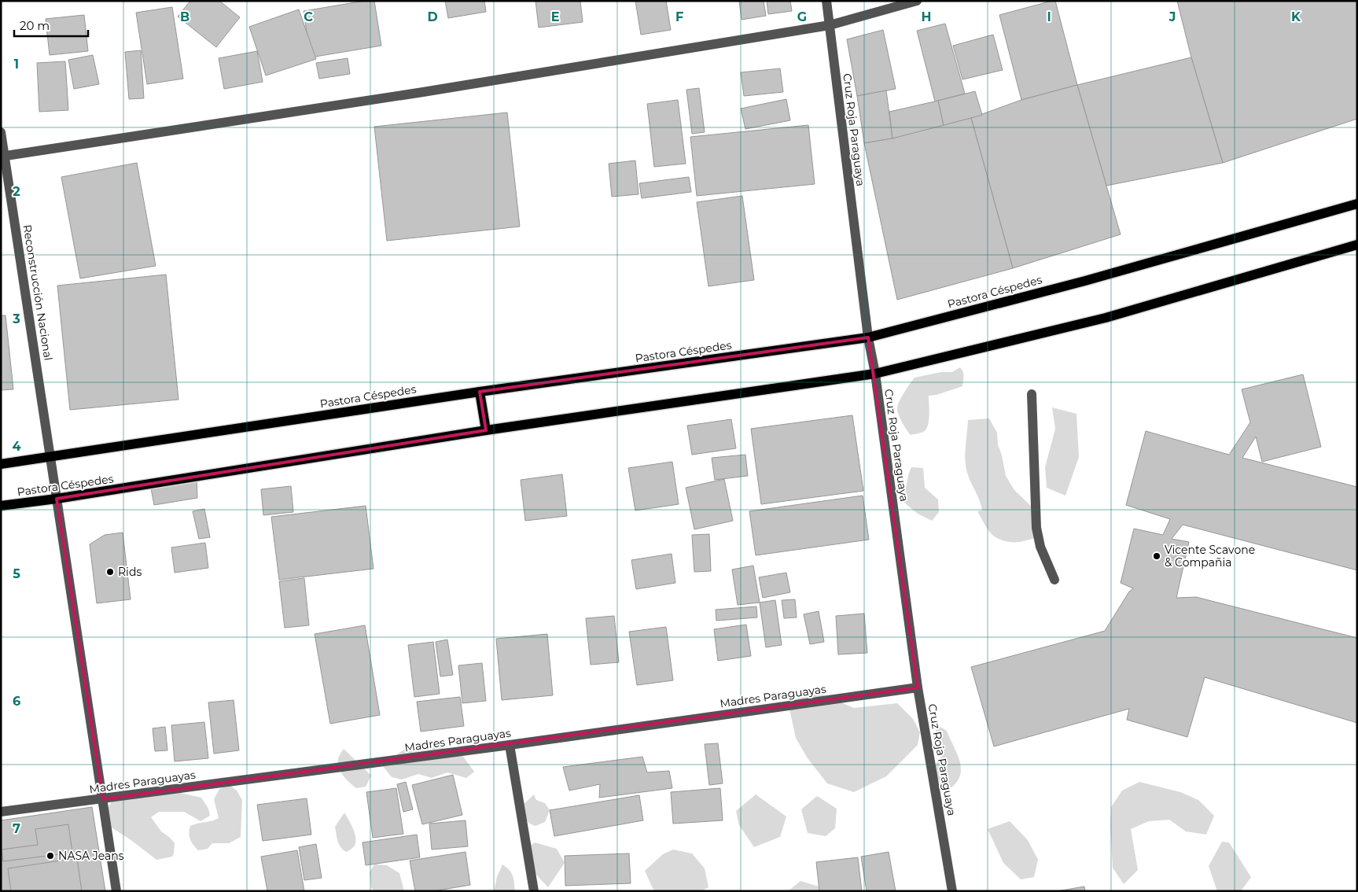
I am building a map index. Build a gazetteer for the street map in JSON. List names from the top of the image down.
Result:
{
  "streets": {
    "main road": ["Pastora Céspedes"],
    "street": ["Cruz Roja Paraguaya", "Reconstrucción Nacional", "Madres Paraguayas"]
  },
  "crossings": [
    ["Cruz Roja Paraguaya", "Pastora Céspedes"],
    ["Cruz Roja Paraguaya", "Madres Paraguayas"],
    ["Pastora Céspedes", "Reconstrucción Nacional"],
    ["Reconstrucción Nacional", "Madres Paraguayas"]
  ],
  "places": ["Vicente Scavone & Compañia", "Rids", "NASA Jeans"],
  "scale_bar": "20 m",
  "grid": {
    "columns": [
      "B",
      "C",
      "D",
      "E",
      "F",
      "G",
      "H",
      "I",
      "J",
      "K"
    ],
    "rows": [
      "1",
      "2",
      "3",
      "4",
      "5",
      "6",
      "7"
    ]
  }
}
